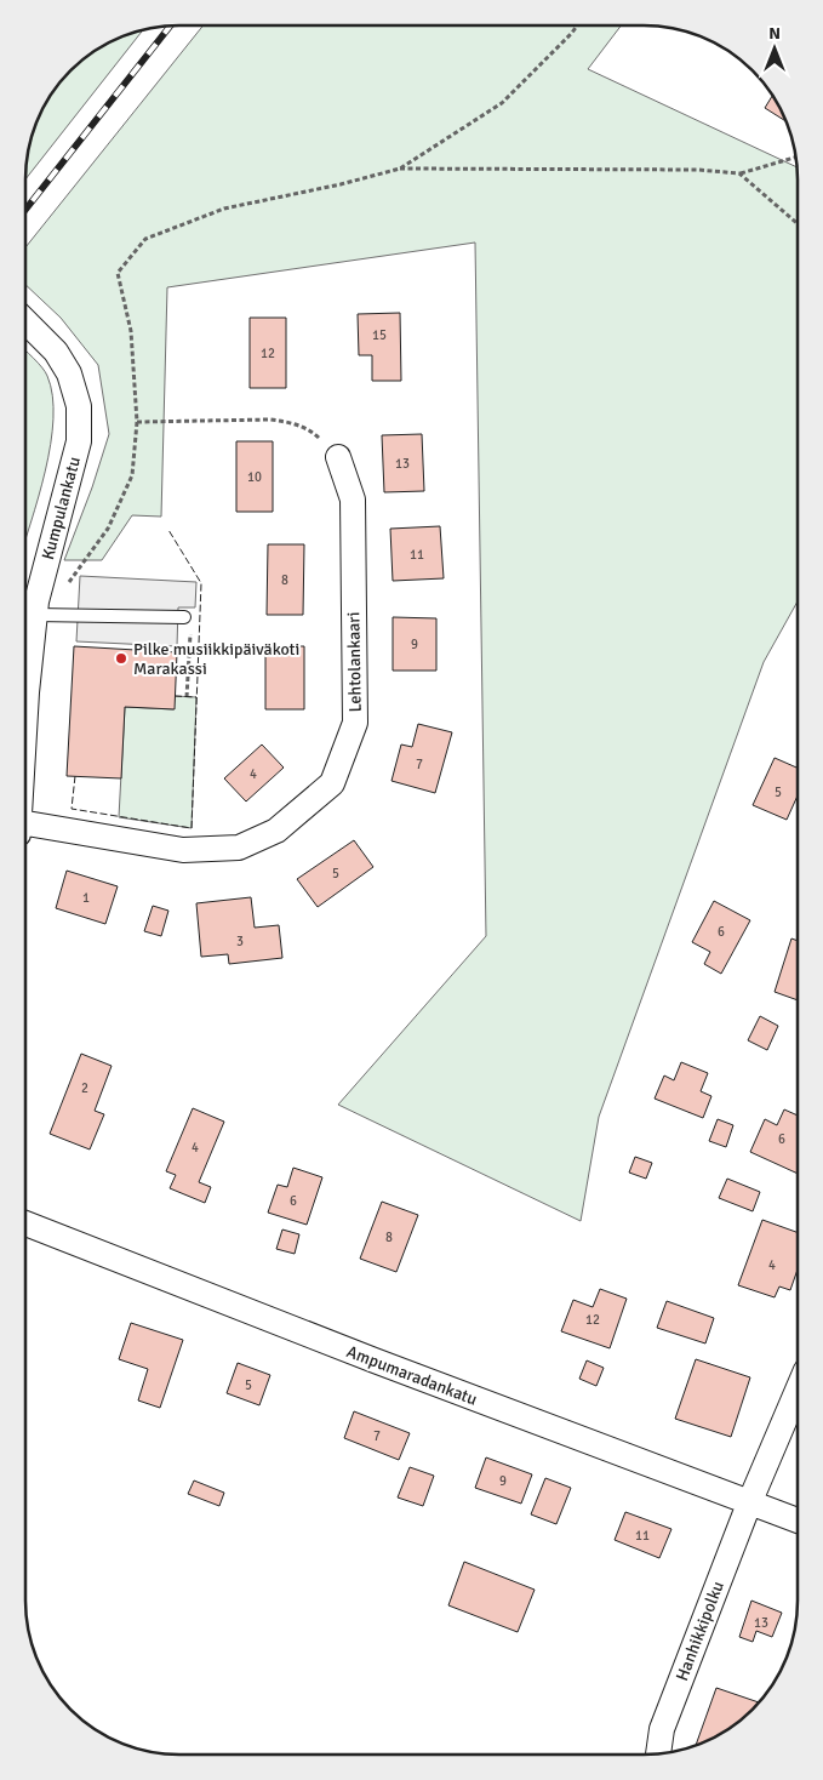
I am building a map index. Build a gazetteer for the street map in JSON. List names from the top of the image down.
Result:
{
  "streets": {
    "street": [
      "Kumpulankatu",
      "Lehtolankaari",
      "Ampumaradankatu",
      "Hanhikkipolku"
    ]
  },
  "crossings": [
    ["Ampumaradankatu", "Hanhikkipolku"]
  ],
  "places": ["Pilke musiikkipäiväkoti Marakassi"],
  "house_numbers": [
    "15",
    "12",
    "13",
    "10",
    "11",
    "8",
    "9",
    "7",
    "4",
    "5",
    "5",
    "1",
    "6",
    "3",
    "2",
    "6",
    "4",
    "6",
    "8",
    "4",
    "12",
    "5",
    "7",
    "9",
    "11",
    "13"
  ],
  "north": "top"
}
